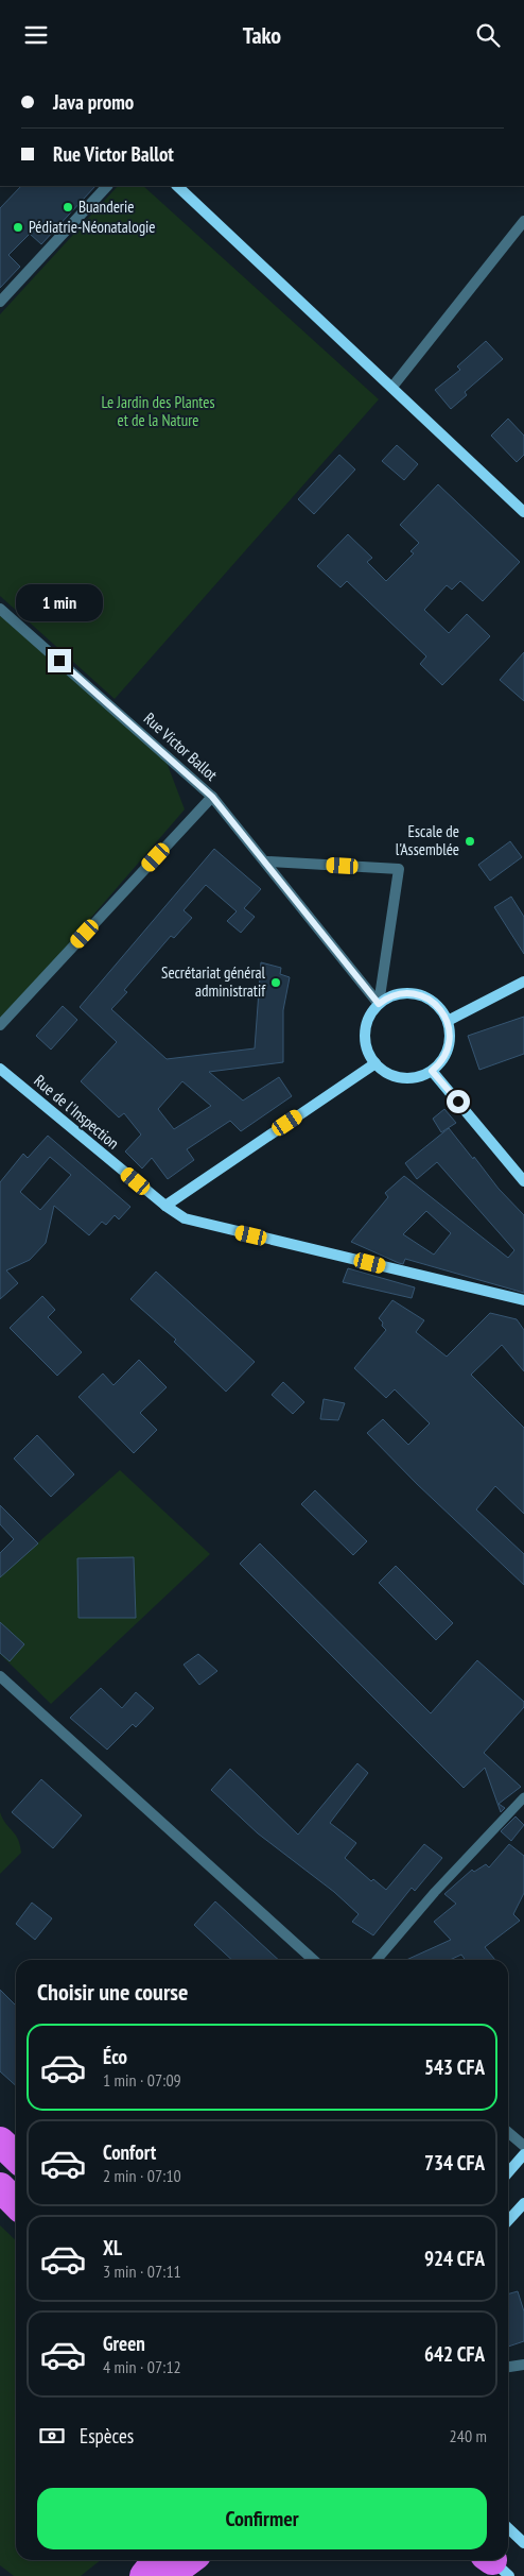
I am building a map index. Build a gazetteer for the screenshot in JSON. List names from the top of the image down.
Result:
{
  "streets": {
    "main road": ["Rue de l'Inspection"],
    "street": ["Rue Victor Ballot"]
  },
  "parks": ["Le Jardin des Plantes et de la Nature"],
  "places": [
    "Buanderie",
    "Pédiatrie-Néonatalogie",
    "Escale de l'Assemblée",
    "Secrétariat général administratif"
  ],
  "page": {
    "header": "Tako",
    "banner": ["Java promo", "Rue Victor Ballot"],
    "bubble": "1 min",
    "heading": "Choisir une course",
    "list": [
      {
        "name": "Éco",
        "note": "1 min · 07:09",
        "value": "543 CFA"
      },
      {
        "name": "Confort",
        "note": "2 min · 07:10",
        "value": "734 CFA"
      },
      {
        "name": "XL",
        "note": "3 min · 07:11",
        "value": "924 CFA"
      },
      {
        "name": "Green",
        "note": "4 min · 07:12",
        "value": "642 CFA"
      }
    ],
    "pay": ["Espèces", "240 m"],
    "buttons": "Confirmer"
  }
}
